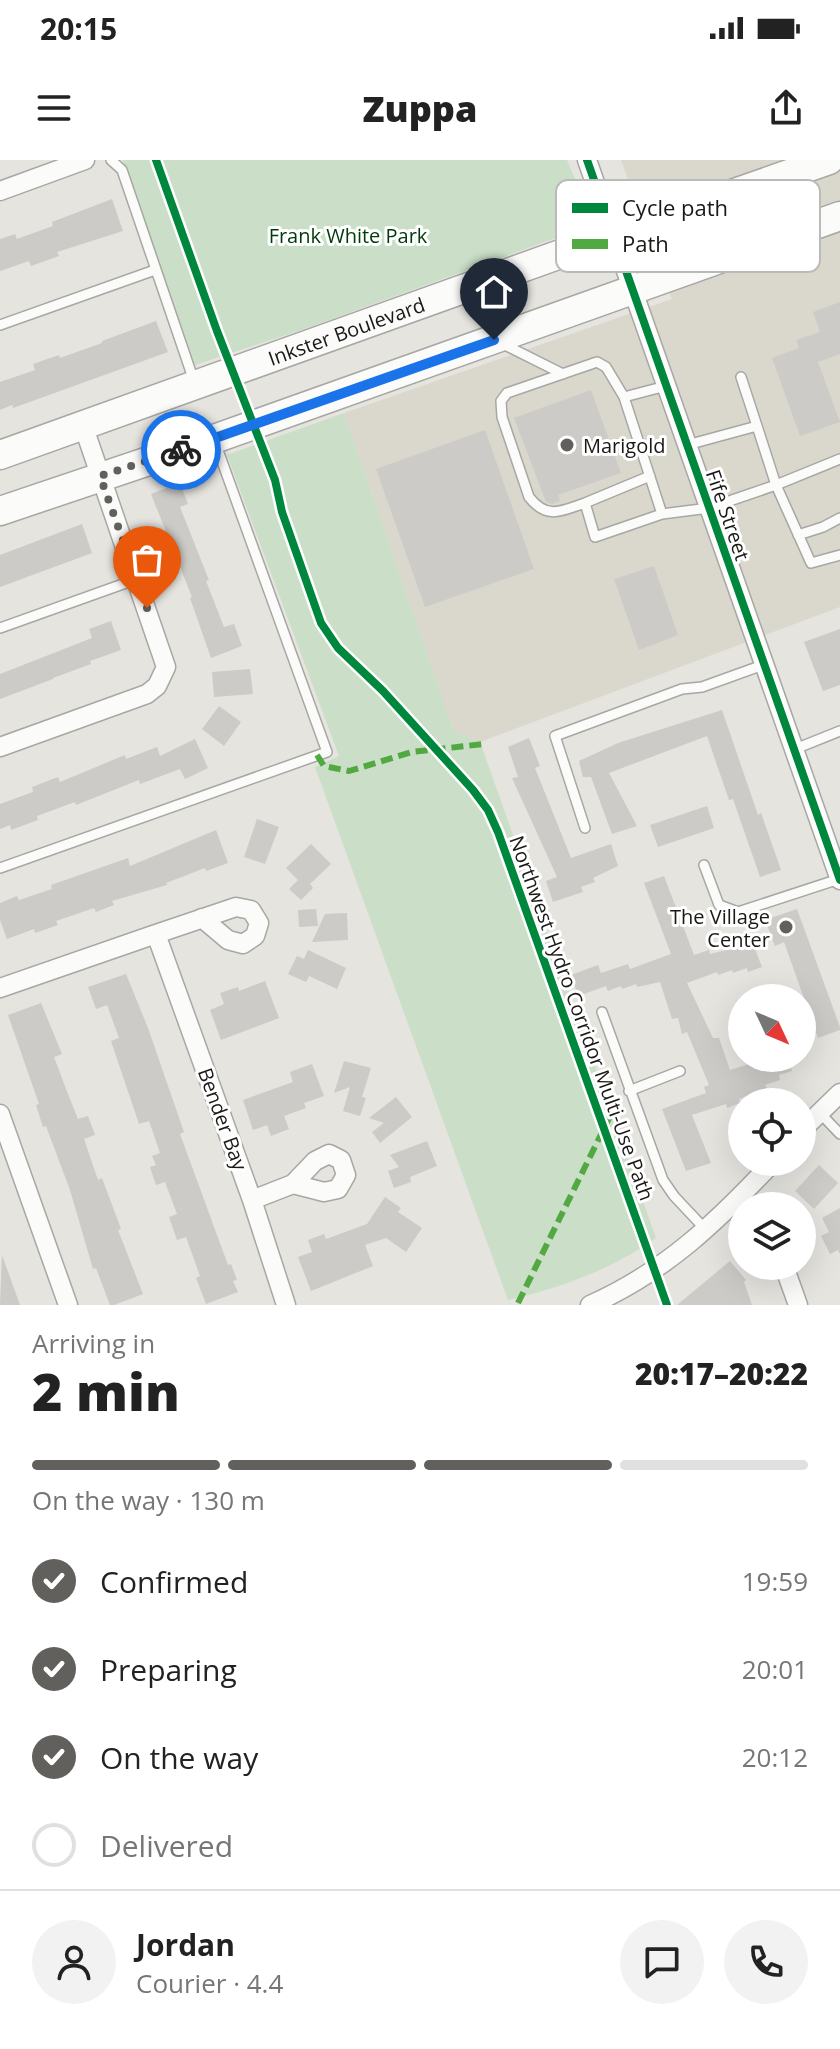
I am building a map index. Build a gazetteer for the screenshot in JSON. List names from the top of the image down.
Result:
{
  "streets": {
    "main road": ["Inkster Boulevard"],
    "street": ["Fife Street", "Bender Bay"],
    "cycle path": ["Northwest Hydro Corridor Multi-Use Path"]
  },
  "parks": ["Frank White Park"],
  "places": ["Marigold", "The Village Center"],
  "legend": ["Cycle path", "Path"],
  "north": "bottom right",
  "page": {
    "status": "20:15",
    "header": "Zuppa",
    "heading": ["2 min", "Arriving in", "20:17–20:22"],
    "panel": ["Jordan", "Courier · 4.4"],
    "bar": "On the way · 130 m",
    "list": [
      ["Confirmed", "19:59"],
      ["Preparing", "20:01"],
      ["On the way", "20:12"],
      "Delivered"
    ]
  }
}
